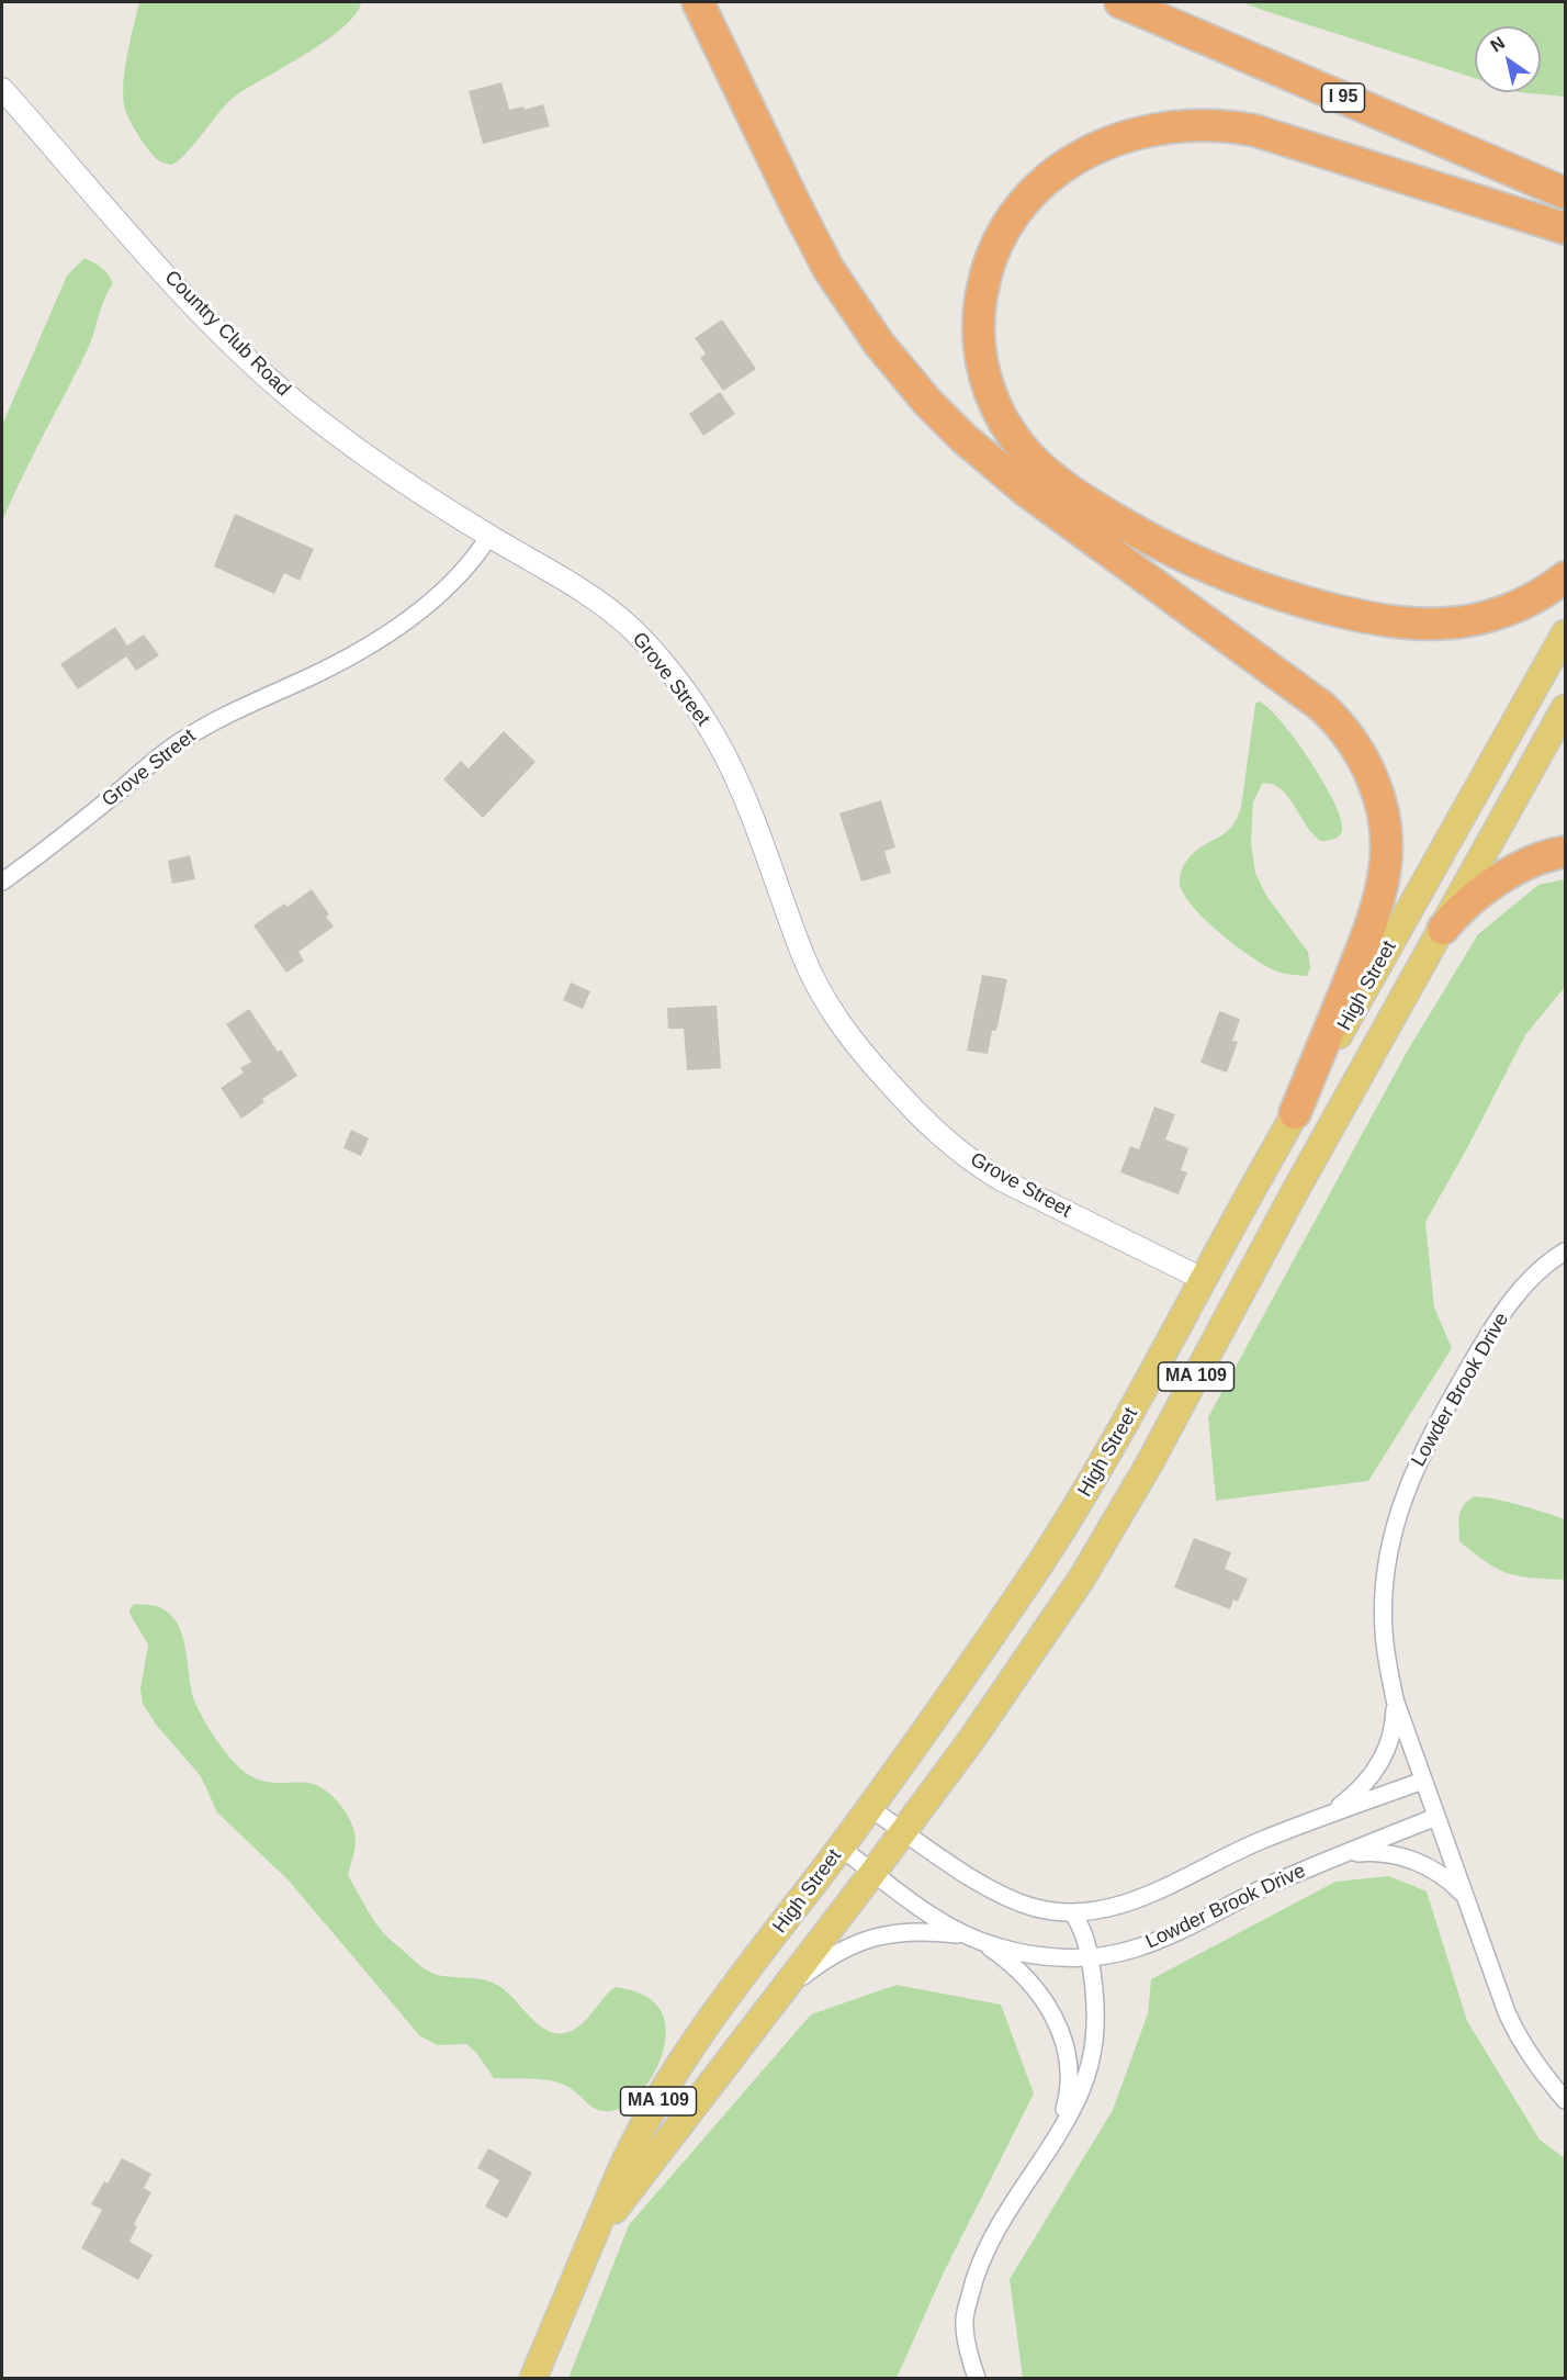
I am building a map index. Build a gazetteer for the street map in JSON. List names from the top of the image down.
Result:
{
  "streets": {
    "highway": ["I 95"],
    "main road": ["High Street", "MA 109"],
    "street": ["Country Club Road", "Grove Street", "Lowder Brook Drive"]
  },
  "crossings": [
    ["Country Club Road", "Grove Street"],
    ["Grove Street", "High Street"],
    ["High Street", "Lowder Brook Drive"]
  ],
  "north": "top left"
}
